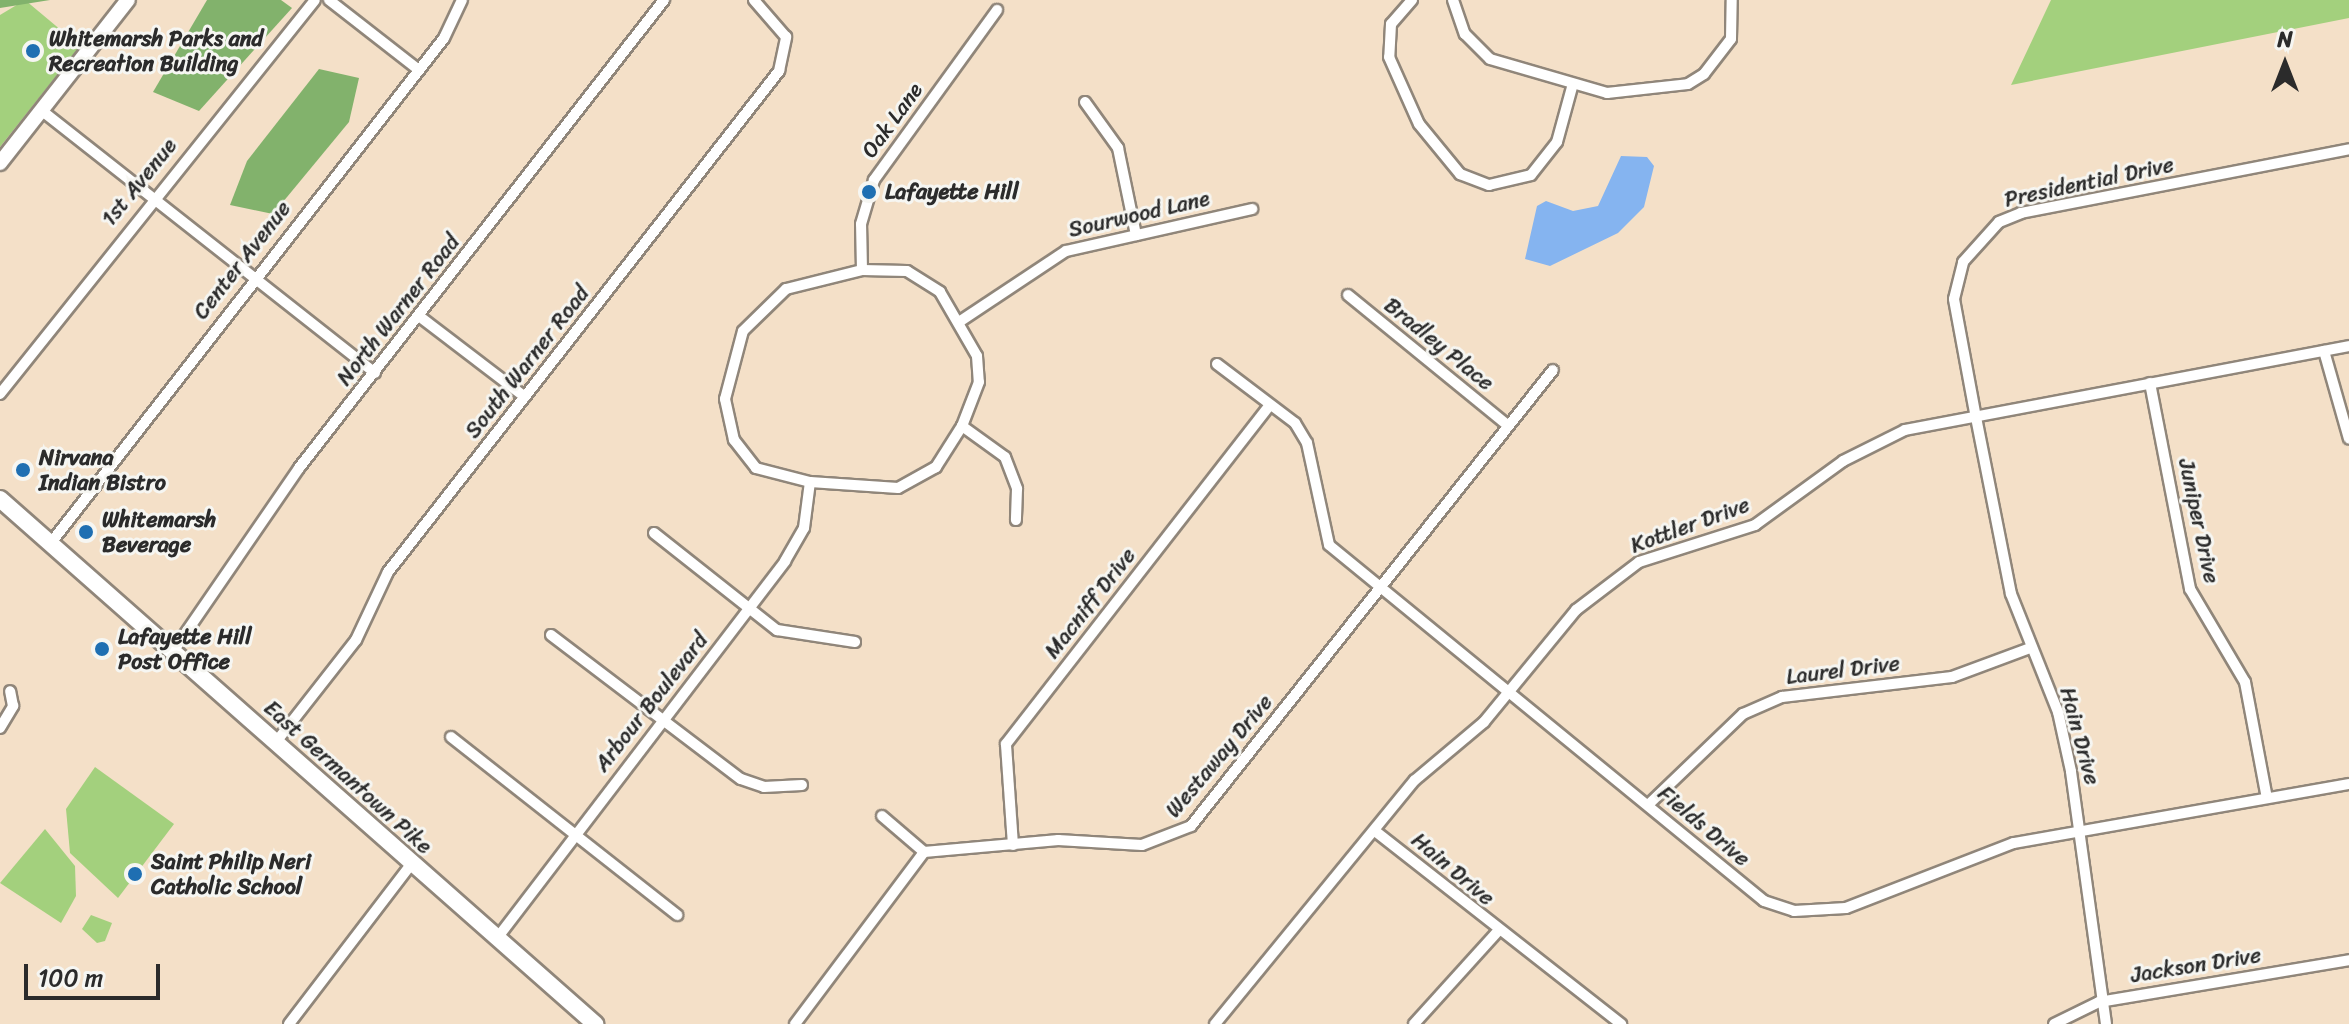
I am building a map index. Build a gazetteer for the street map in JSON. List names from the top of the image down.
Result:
{
  "streets": {
    "main road": ["East Germantown Pike"],
    "street": [
      "Oak Lane",
      "1st Avenue",
      "Presidential Drive",
      "Sourwood Lane",
      "Center Avenue",
      "North Warner Road",
      "Bradley Place",
      "South Warner Road",
      "Juniper Drive",
      "Kottler Drive",
      "Macniff Drive",
      "Laurel Drive",
      "Arbour Boulevard",
      "Hain Drive",
      "Westaway Drive",
      "Fields Drive",
      "Jackson Drive"
    ]
  },
  "crossings": [
    ["Oak Lane", "Sourwood Lane"],
    ["Oak Lane", "Arbour Boulevard"],
    ["Presidential Drive", "Kottler Drive"],
    ["Presidential Drive", "Hain Drive"],
    ["Sourwood Lane", "Arbour Boulevard"],
    ["Center Avenue", "East Germantown Pike"],
    ["North Warner Road", "East Germantown Pike"],
    ["Bradley Place", "Westaway Drive"],
    ["South Warner Road", "East Germantown Pike"],
    ["Juniper Drive", "Kottler Drive"],
    ["Juniper Drive", "Fields Drive"],
    ["Kottler Drive", "Hain Drive"],
    ["Kottler Drive", "Fields Drive"],
    ["Macniff Drive", "Westaway Drive"],
    ["Macniff Drive", "Fields Drive"],
    ["Laurel Drive", "Hain Drive"],
    ["Laurel Drive", "Fields Drive"],
    ["Arbour Boulevard", "East Germantown Pike"],
    ["Hain Drive", "Fields Drive"],
    ["Hain Drive", "Jackson Drive"],
    ["Westaway Drive", "Fields Drive"]
  ],
  "places": [
    "Whitemarsh Parks and Recreation Building",
    "Lafayette Hill",
    "Nirvana Indian Bistro",
    "Whitemarsh Beverage",
    "Lafayette Hill Post Office",
    "Saint Philip Neri Catholic School"
  ],
  "scale_bar": "100 m",
  "north": "top"
}
